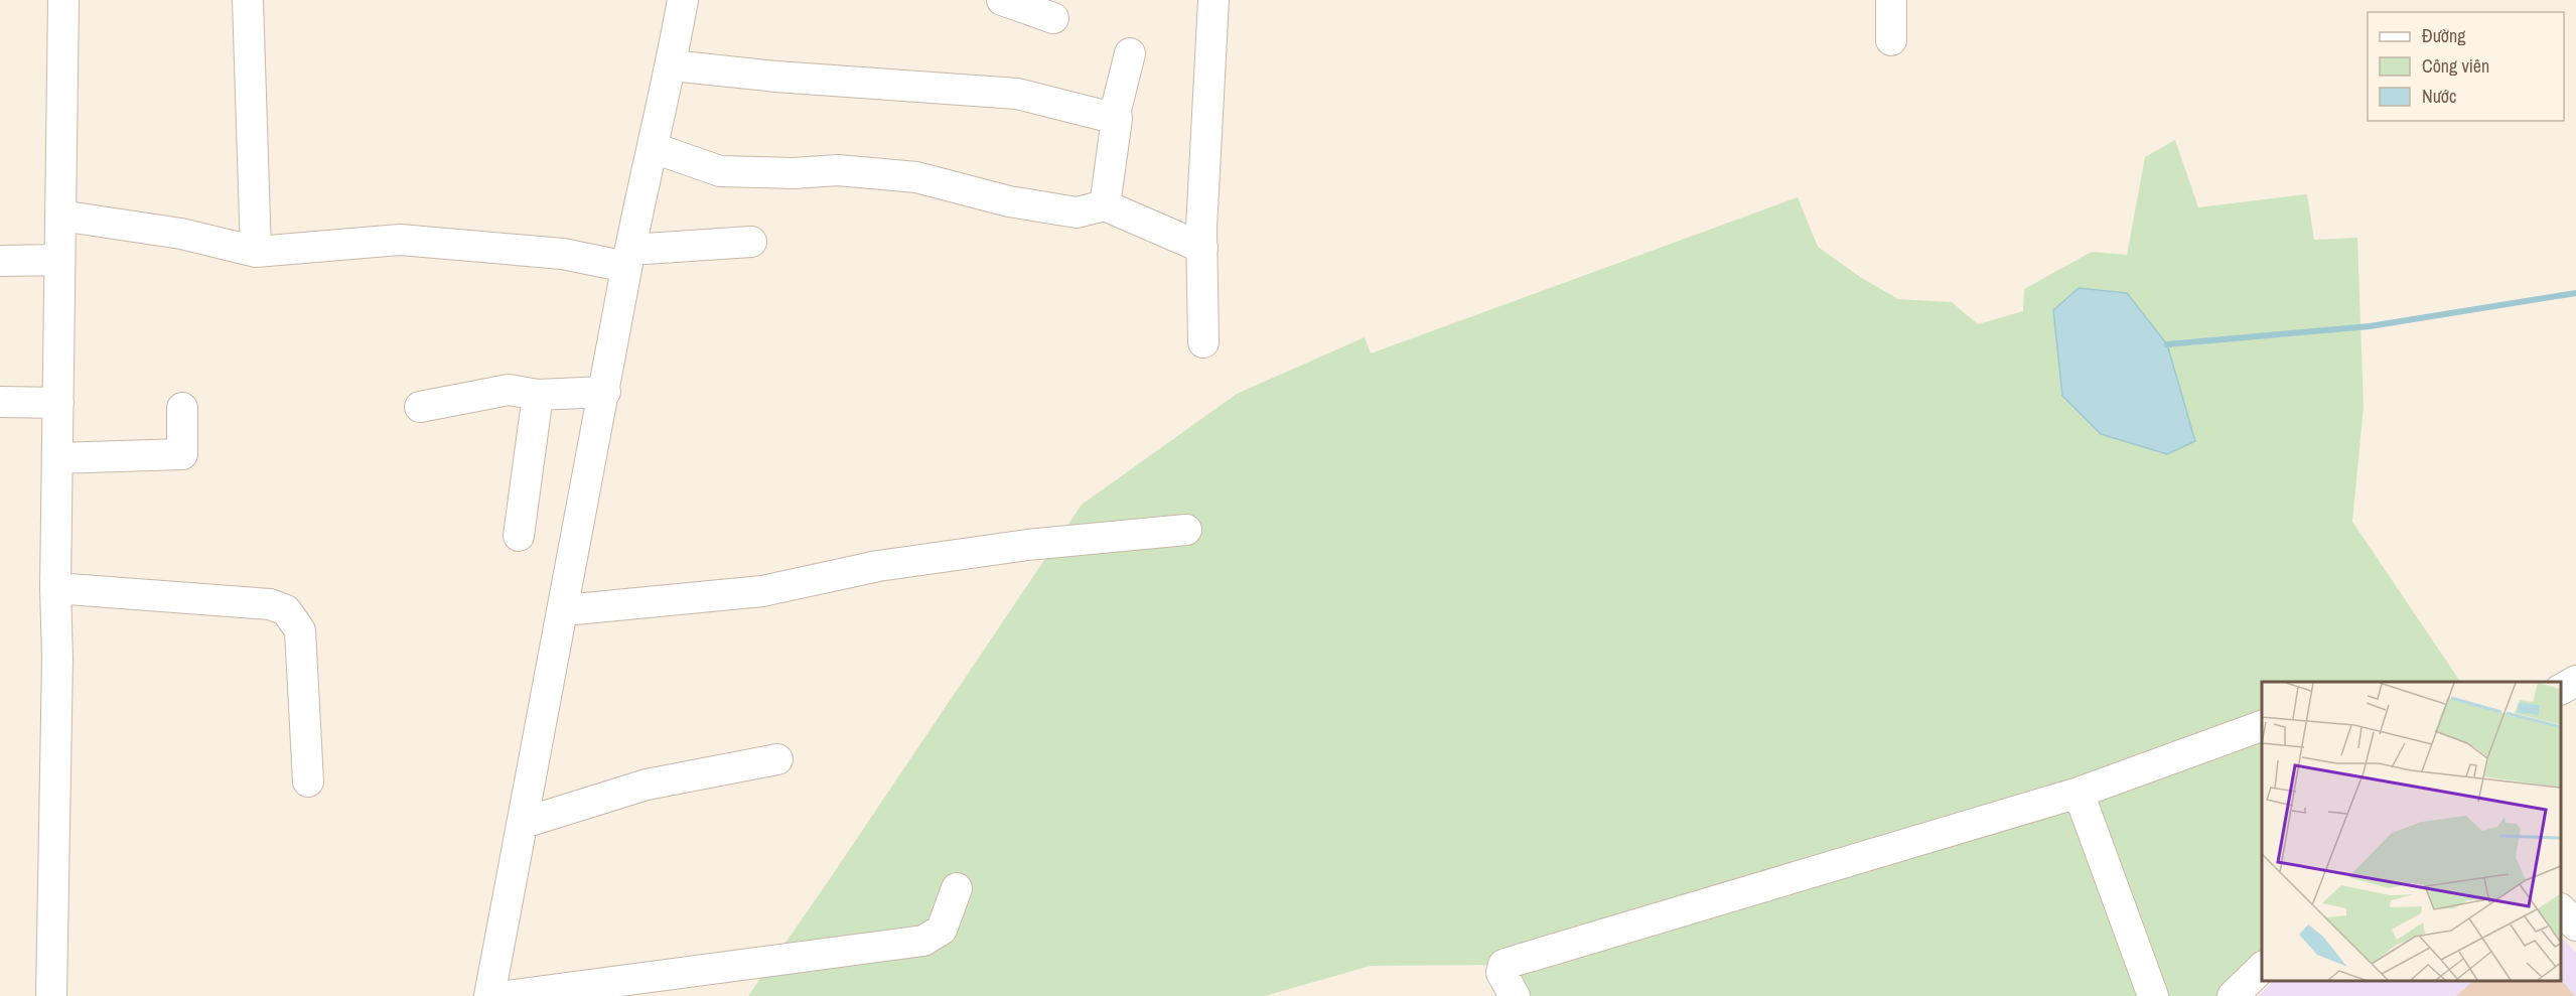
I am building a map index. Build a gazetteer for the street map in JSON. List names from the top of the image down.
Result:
{
  "legend": ["Đường", "Công viên", "Nước"]
}
